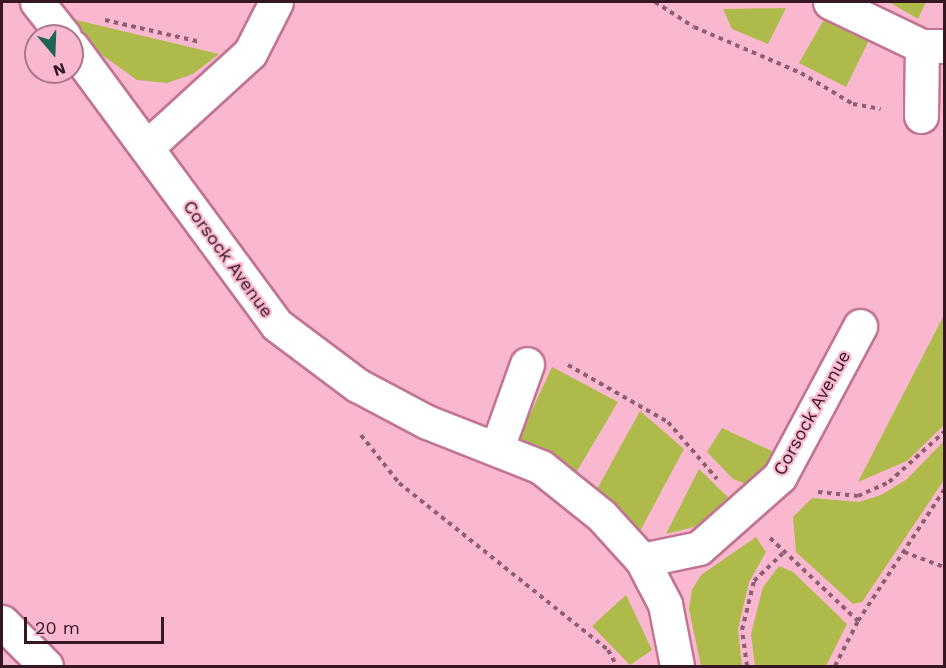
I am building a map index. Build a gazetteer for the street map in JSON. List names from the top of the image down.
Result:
{
  "streets": {
    "street": ["Corsock Avenue"]
  },
  "scale_bar": "20 m",
  "north": "bottom"
}
